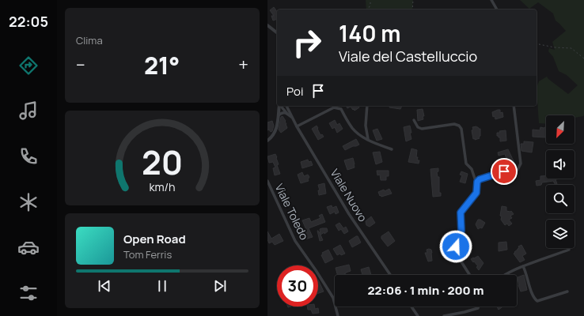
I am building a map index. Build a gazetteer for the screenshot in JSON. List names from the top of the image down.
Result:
{
  "streets": {
    "street": ["Viale Nuovo", "Viale Toledo"]
  },
  "north": "bottom left",
  "page": {
    "tabs": "22:05",
    "tile": "Clima",
    "turn": ["140 m", "Viale del Castelluccio"],
    "heat": ["−", "21°", "+"],
    "then": "Poi",
    "song": ["Open Road", "Tom Ferris"],
    "limit": "30",
    "trip": "22:06 · 1 min · 200 m",
    "gauge": ["20", "km/h"]
  }
}
